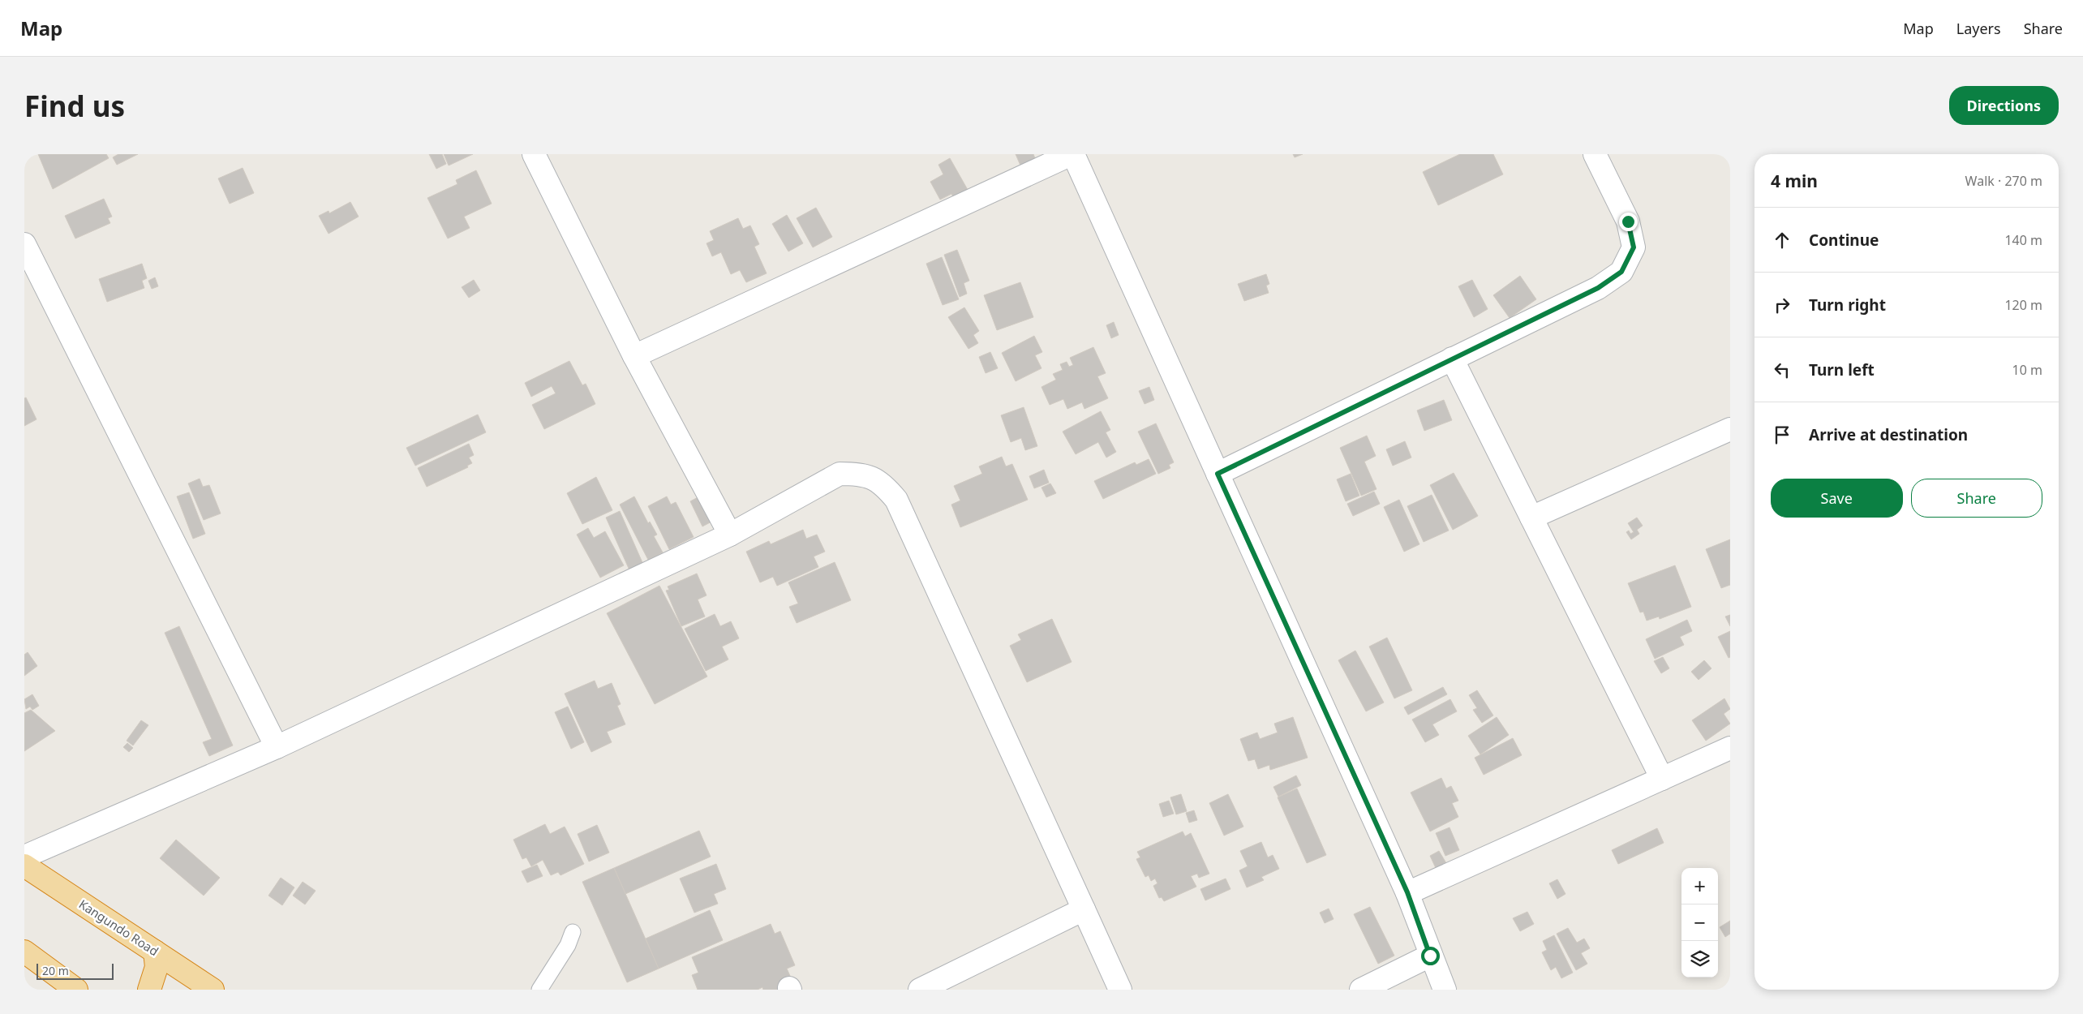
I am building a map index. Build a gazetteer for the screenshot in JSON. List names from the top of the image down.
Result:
{
  "streets": {
    "highway": ["Kangundo Road"]
  },
  "scale_bar": "20 m",
  "page": {
    "header": "Map",
    "nav": ["Map", "Layers", "Share"],
    "buttons": [
      "Directions",
      ["Save", "Share"]
    ],
    "title": "Find us",
    "heading": ["4 min", "Walk · 270 m"],
    "list": [
      ["Continue", "140 m"],
      ["Turn right", "120 m"],
      ["Turn left", "10 m"],
      "Arrive at destination"
    ],
    "map_buttons": ["+", "−"],
    "scale": "20 m"
  }
}
